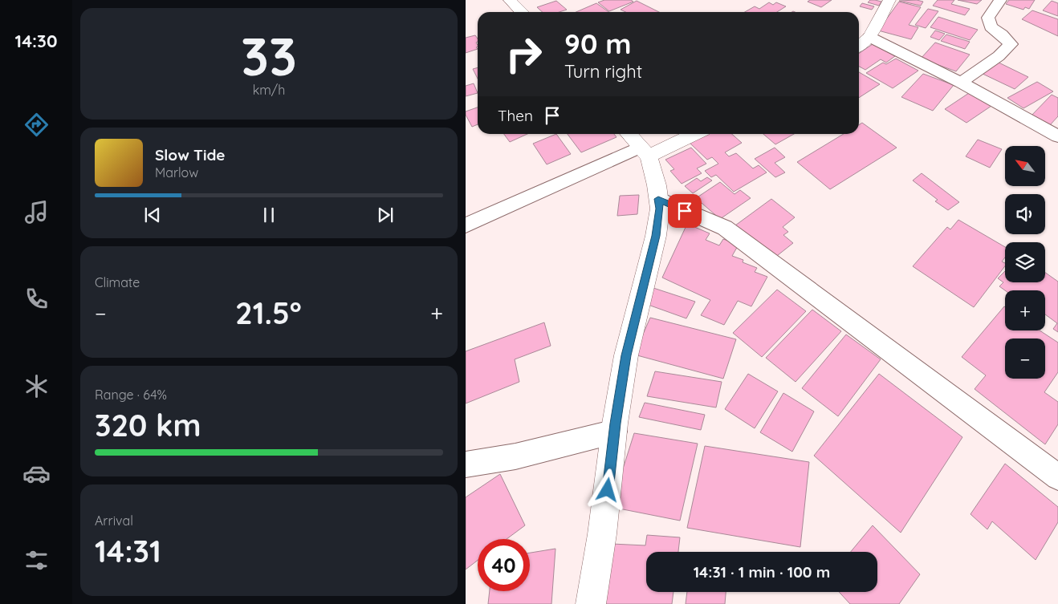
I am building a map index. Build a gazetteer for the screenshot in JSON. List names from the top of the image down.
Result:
{
  "north": "top left",
  "page": {
    "tabs": "14:30",
    "tile": [
      ["33", "km/h"],
      "Climate",
      ["Range · 64%", "320 km"],
      ["Arrival", "14:31"]
    ],
    "turn": ["90 m", "Turn right"],
    "then": "Then",
    "song": ["Slow Tide", "Marlow"],
    "map_buttons": ["+", "−"],
    "heat": ["−", "21.5°", "+"],
    "limit": "40",
    "trip": "14:31 · 1 min · 100 m"
  }
}
